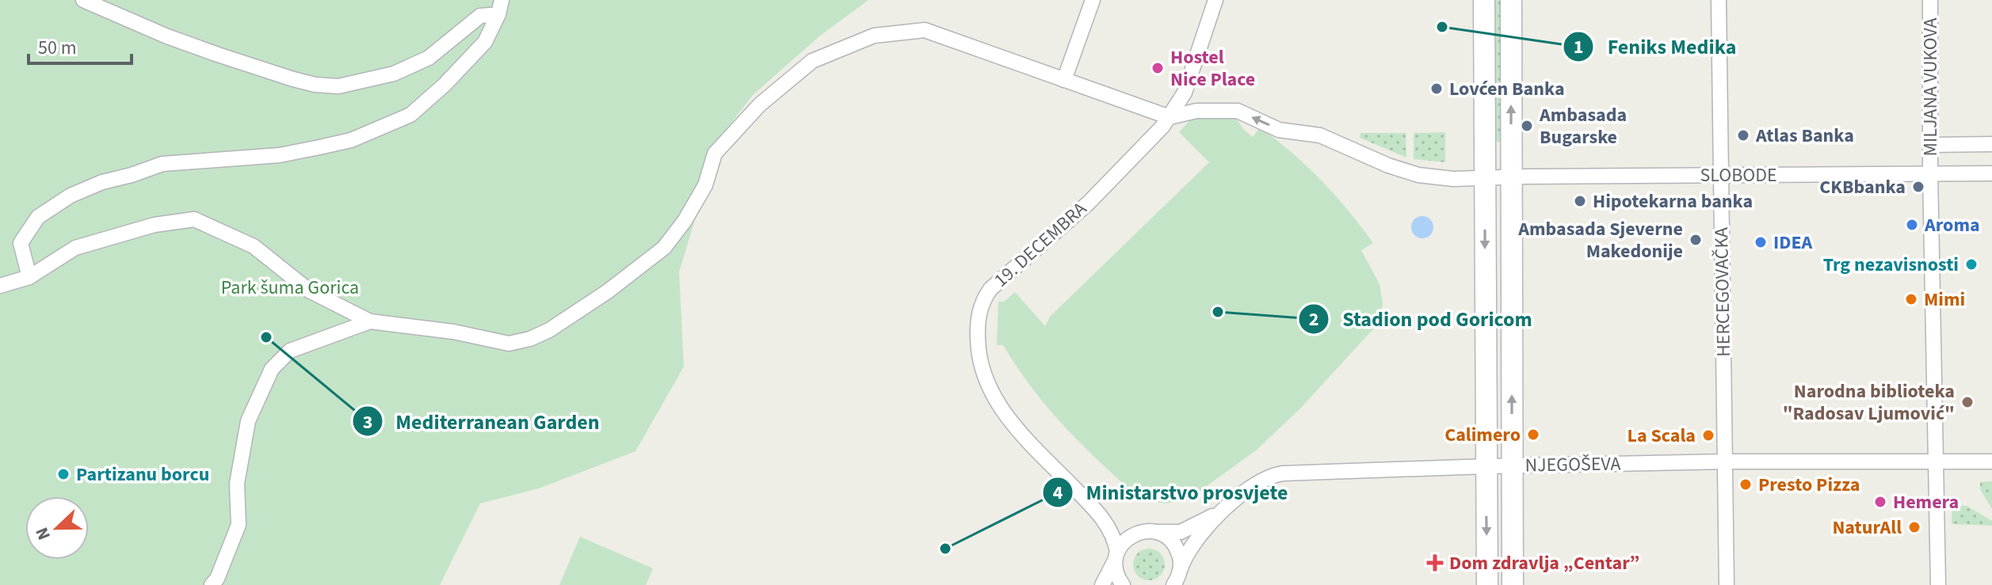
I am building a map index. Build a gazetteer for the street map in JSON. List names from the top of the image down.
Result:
{
  "streets": {
    "street": [
      "MILJANA VUKOVA",
      "SLOBODE",
      "19. DECEMBRA",
      "HERCEGOVAČKA",
      "NJEGOŠEVA"
    ]
  },
  "crossings": [
    ["MILJANA VUKOVA", "SLOBODE"],
    ["MILJANA VUKOVA", "NJEGOŠEVA"],
    ["SLOBODE", "HERCEGOVAČKA"],
    ["HERCEGOVAČKA", "NJEGOŠEVA"]
  ],
  "parks": ["Park šuma Gorica"],
  "places": {
    "other": [
      "Feniks Medika",
      "Hostel Nice Place",
      "Lovćen Banka",
      "Ambasada Bugarske",
      "Atlas Banka",
      "CKBbanka",
      "Hipotekarna banka",
      "Aroma",
      "Ambasada Sjeverne Makedonije",
      "IDEA",
      "Trg nezavisnosti",
      "Mimi",
      "Stadion pod Goricom",
      "Mediterranean Garden",
      "Narodna biblioteka \"Radosav Ljumović\"",
      "Calimero",
      "La Scala",
      "Partizanu borcu",
      "Presto Pizza",
      "Hemera",
      "NaturAll",
      "Ministarstvo prosvjete"
    ],
    "health": ["Dom zdravlja „Centar”"]
  },
  "scale_bar": "50 m",
  "north": "left"
}
